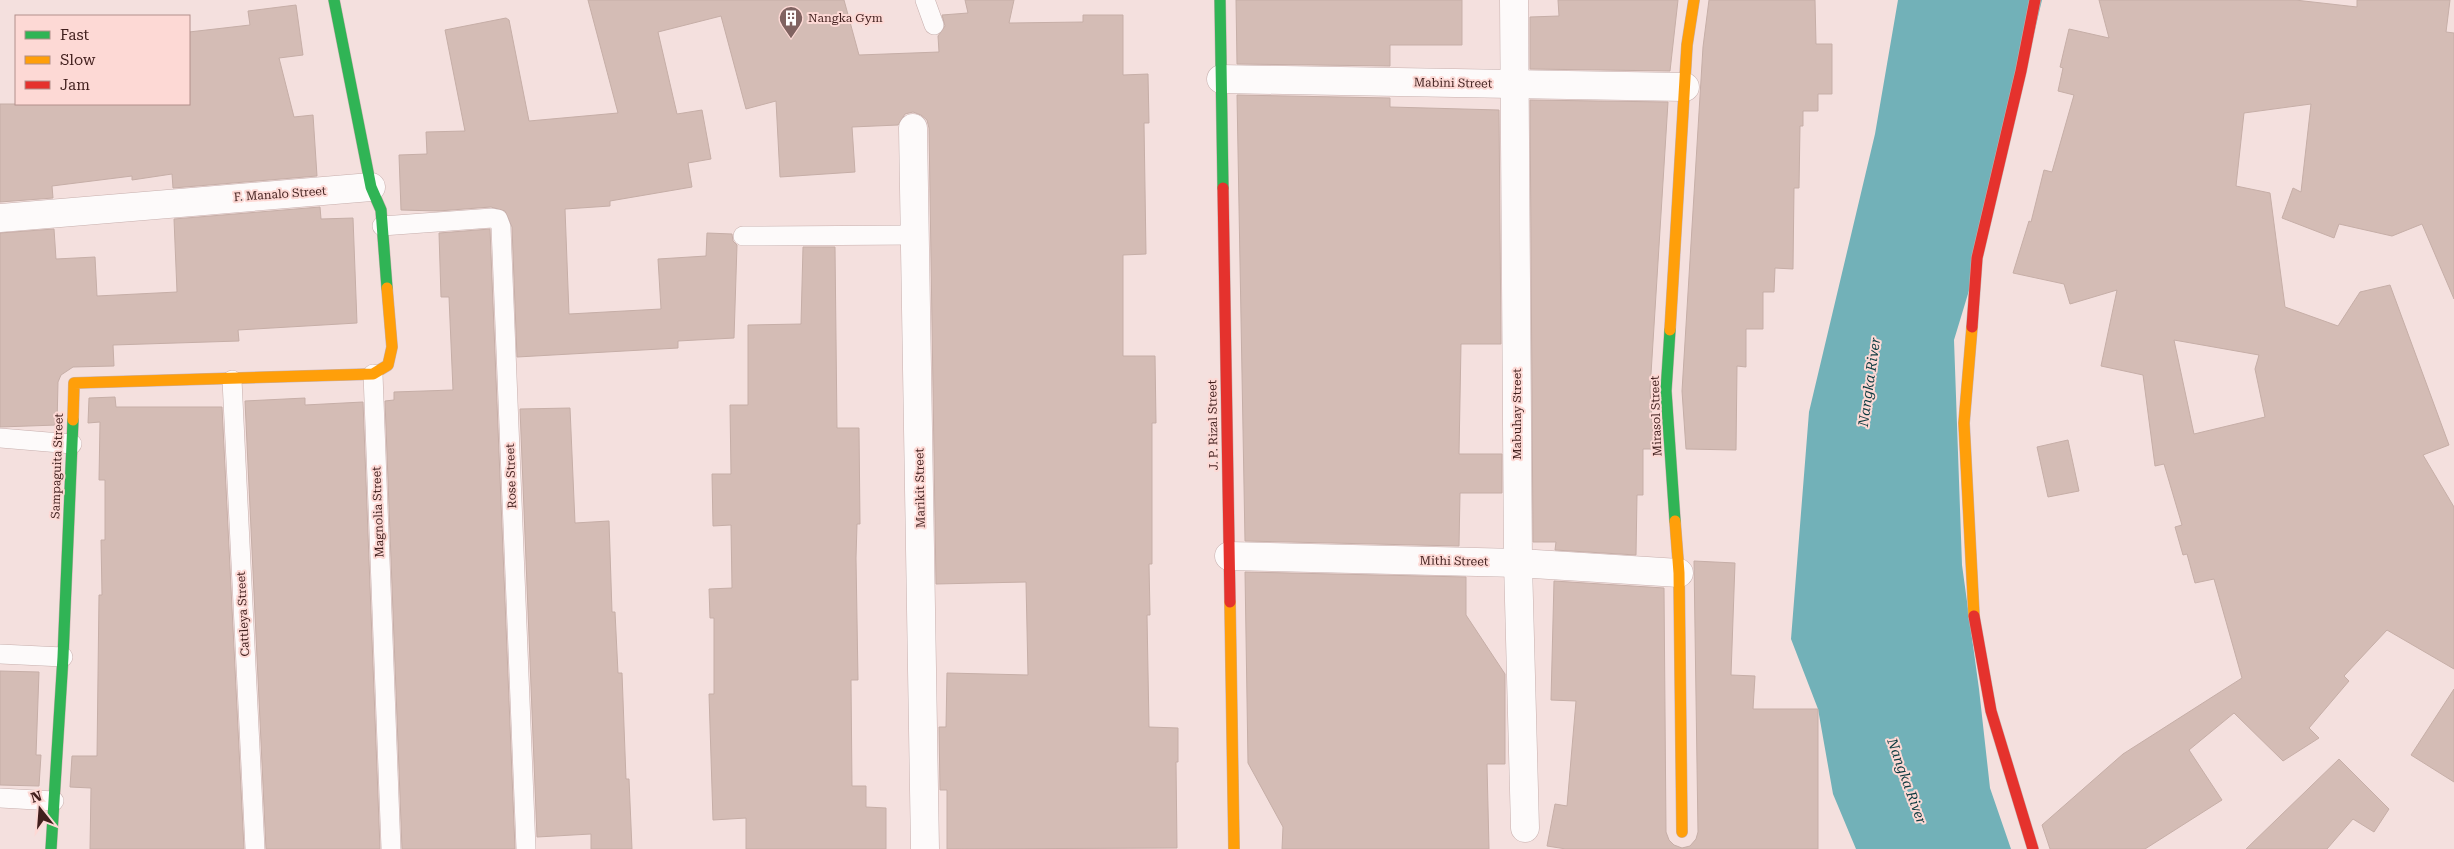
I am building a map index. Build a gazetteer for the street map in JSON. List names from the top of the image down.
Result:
{
  "streets": {
    "street": [
      "Mabini Street",
      "F. Manalo Street",
      "Mabuhay Street",
      "Mirasol Street",
      "J. P. Rizal Street",
      "Sampaguita Street",
      "Marikit Street",
      "Mithi Street"
    ],
    "lane": ["Rose Street", "Magnolia Street", "Cattleya Street"]
  },
  "crossings": [
    ["Mabini Street", "Mabuhay Street"],
    ["Mabini Street", "Mirasol Street"],
    ["Mabini Street", "J. P. Rizal Street"],
    ["Mabuhay Street", "Mithi Street"],
    ["Mirasol Street", "Mithi Street"],
    ["J. P. Rizal Street", "Mithi Street"],
    ["Sampaguita Street", "Magnolia Street"],
    ["Sampaguita Street", "Cattleya Street"]
  ],
  "water": ["Nangka River"],
  "places": {
    "building": ["Nangka Gym"]
  },
  "legend": ["Fast", "Slow", "Jam"],
  "north": "top"
}
